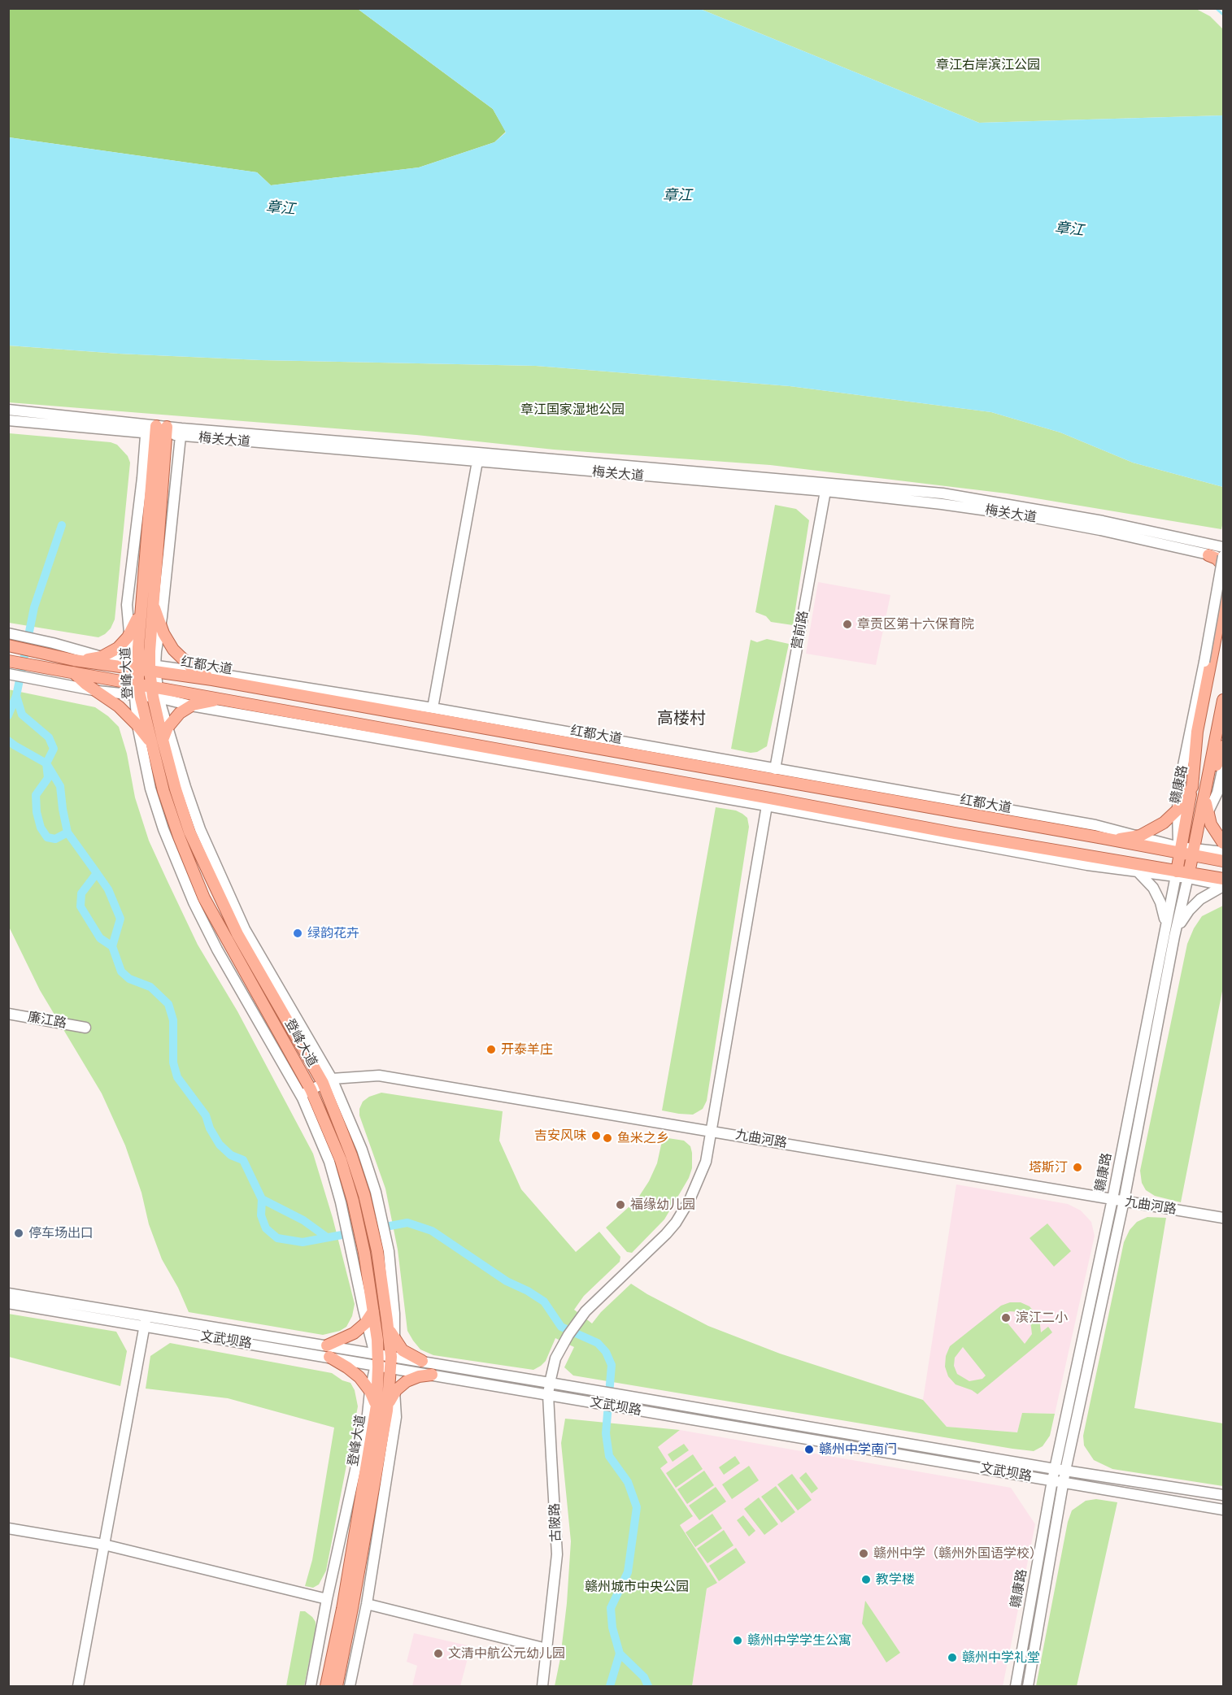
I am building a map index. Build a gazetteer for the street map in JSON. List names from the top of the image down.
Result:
{
  "streets": {
    "main road": ["红都大道", "登峰大道", "赣康路"],
    "street": [
      "梅关大道",
      "营前路",
      "廉江路",
      "九曲河路",
      "文武坝路",
      "古陂路"
    ]
  },
  "crossings": [
    ["梅关大道", "营前路"],
    ["梅关大道", "登峰大道"],
    ["红都大道", "登峰大道"],
    ["红都大道", "赣康路"],
    ["登峰大道", "九曲河路"],
    ["登峰大道", "文武坝路"],
    ["赣康路", "九曲河路"],
    ["赣康路", "文武坝路"],
    ["九曲河路", "古陂路"],
    ["文武坝路", "古陂路"]
  ],
  "districts": ["高楼村"],
  "water": ["章江"],
  "parks": ["章江右岸滨江公园", "章江国家湿地公园", "赣州城市中央公园"],
  "places": [
    "章贡区第十六保育院",
    "绿韵花卉",
    "开泰羊庄",
    "吉安风味",
    "鱼米之乡",
    "塔斯汀",
    "福缘幼儿园",
    "停车场出口",
    "滨江二小",
    "赣州中学南门",
    "赣州中学（赣州外国语学校）",
    "教学楼",
    "赣州中学学生公寓",
    "文清中航公元幼儿园",
    "赣州中学礼堂"
  ]
}
